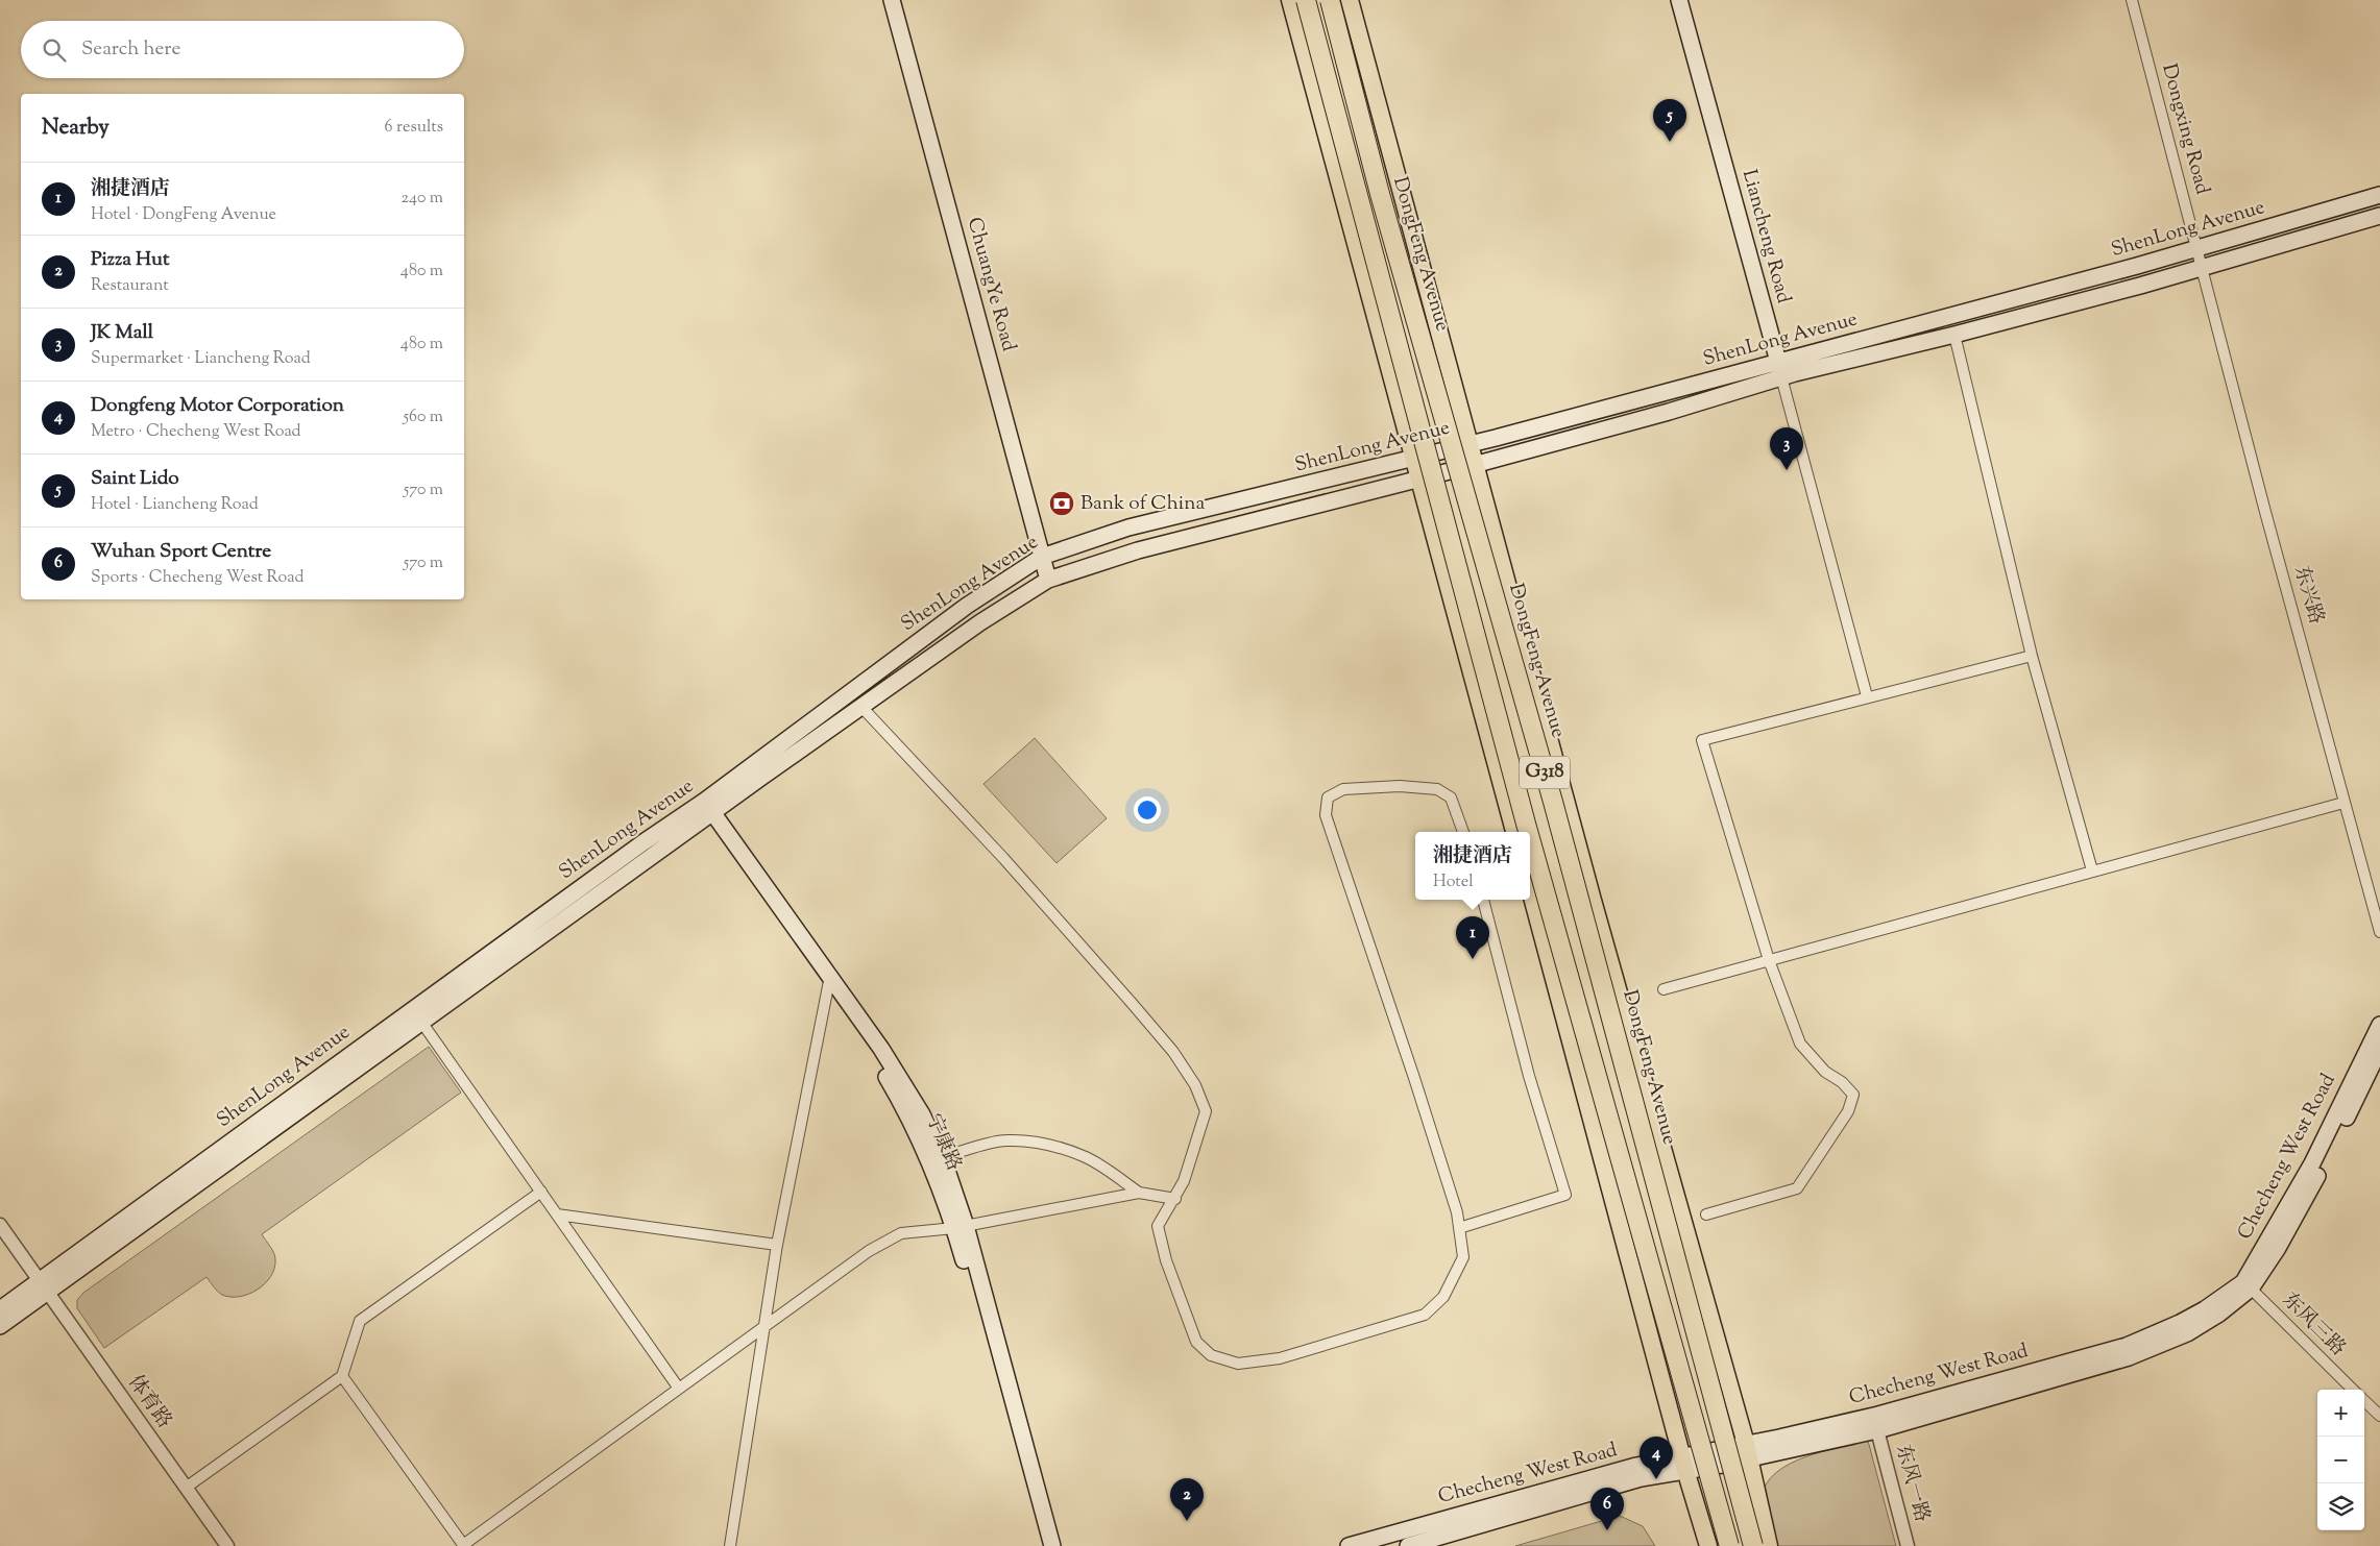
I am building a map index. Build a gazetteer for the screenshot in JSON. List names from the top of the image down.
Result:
{
  "streets": {
    "highway": ["DongFeng Avenue", "G318"],
    "main road": [
      "ShenLong Avenue",
      "Liancheng Road",
      "ChuangYe Road",
      "宁康路",
      "Checheng West Road"
    ],
    "street": [
      "Dongxing Road",
      "东兴路",
      "东风三路",
      "体育路",
      "东风一路"
    ]
  },
  "crossings": [
    ["Dongxing Road", "ShenLong Avenue"],
    ["Dongxing Road", "东兴路"],
    ["ShenLong Avenue", "Liancheng Road"],
    ["ShenLong Avenue", "ChuangYe Road"],
    ["ShenLong Avenue", "东兴路"],
    ["ShenLong Avenue", "宁康路"],
    ["ShenLong Avenue", "体育路"],
    ["Checheng West Road", "东风三路"],
    ["Checheng West Road", "东风一路"]
  ],
  "places": {
    "bank": ["Bank of China"]
  },
  "page": {
    "search": "Search here",
    "heading": ["Nearby", "6 results"],
    "pins": [
      "5",
      "3",
      "1",
      "4",
      "2",
      "6"
    ],
    "list": [
      {
        "mark": "1",
        "name": "湘捷酒店",
        "note": "Hotel · DongFeng Avenue",
        "value": "240 m"
      },
      {
        "mark": "2",
        "name": "Pizza Hut",
        "note": "Restaurant",
        "value": "480 m"
      },
      {
        "mark": "3",
        "name": "JK Mall",
        "note": "Supermarket · Liancheng Road",
        "value": "480 m"
      },
      {
        "mark": "4",
        "name": "Dongfeng Motor Corporation",
        "note": "Metro · Checheng West Road",
        "value": "560 m"
      },
      {
        "mark": "5",
        "name": "Saint Lido",
        "note": "Hotel · Liancheng Road",
        "value": "570 m"
      },
      {
        "mark": "6",
        "name": "Wuhan Sport Centre",
        "note": "Sports · Checheng West Road",
        "value": "570 m"
      }
    ],
    "popup": ["湘捷酒店", "Hotel"],
    "map_buttons": ["+", "−"]
  }
}
